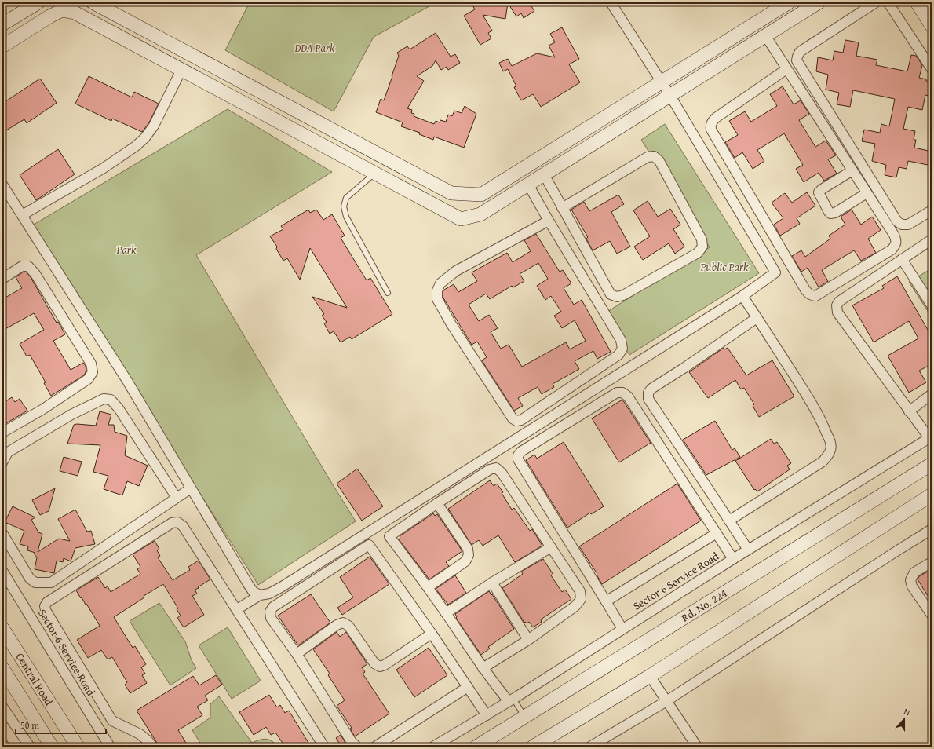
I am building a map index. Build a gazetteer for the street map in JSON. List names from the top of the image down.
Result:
{
  "streets": {
    "street": ["Sector 6 Service Road", "Rd. No. 224", "Central Road"]
  },
  "parks": ["DDA Park", "Park", "Public Park"],
  "scale_bar": "50 m",
  "north": "top"
}
